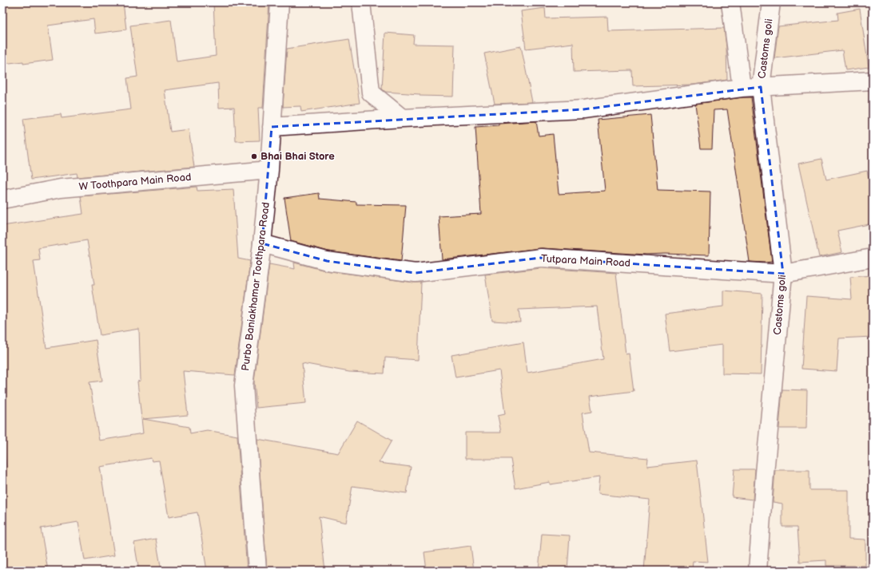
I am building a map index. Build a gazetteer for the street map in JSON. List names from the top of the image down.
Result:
{
  "streets": {
    "street": [
      "Castoms goli",
      "W Toothpara Main Road",
      "Tutpara Main Road",
      "Purbo Baniakhamar Toothpara Road"
    ]
  },
  "crossings": [
    ["Castoms goli", "Tutpara Main Road"],
    ["W Toothpara Main Road", "Purbo Baniakhamar Toothpara Road"],
    ["Tutpara Main Road", "Purbo Baniakhamar Toothpara Road"]
  ],
  "places": ["Bhai Bhai Store"]
}
